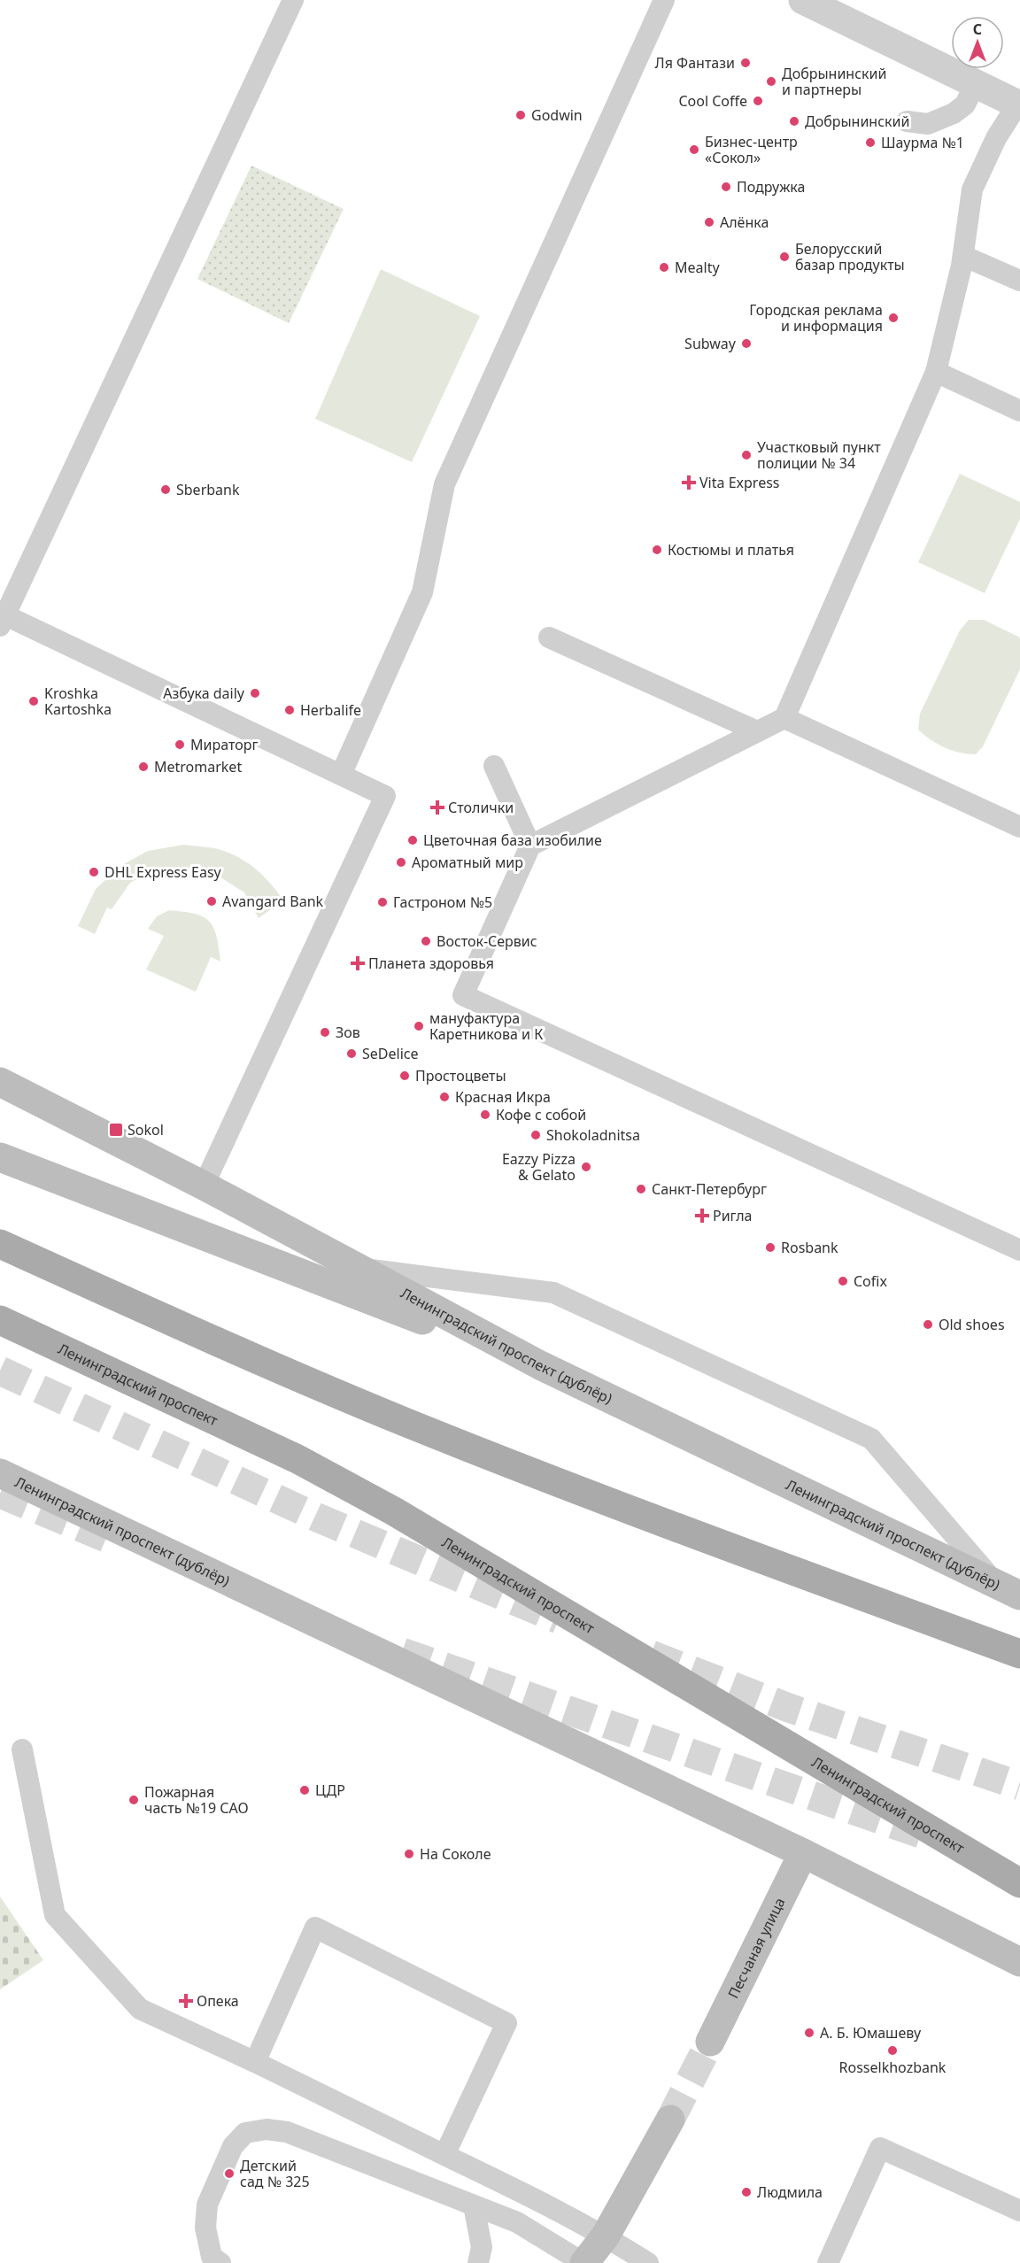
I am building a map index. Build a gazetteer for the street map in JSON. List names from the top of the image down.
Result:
{
  "streets": {
    "main road": ["Ленинградский проспект (дублёр)", "Ленинградский проспект", "Песчаная улица"]
  },
  "crossings": [
    ["Ленинградский проспект (дублёр)", "Песчаная улица"]
  ],
  "places": {
    "other": [
      "Ля Фантази",
      "Добрынинский и партнеры",
      "Cool Coffe",
      "Godwin",
      "Добрынинский",
      "Шаурма №1",
      "Бизнес-центр «Сокол»",
      "Подружка",
      "Алёнка",
      "Белорусский базар продукты",
      "Mealty",
      "Городская реклама и информация",
      "Subway",
      "Участковый пункт полиции № 34",
      "Sberbank",
      "Костюмы и платья",
      "Азбука daily",
      "Kroshka Kartoshka",
      "Herbalife",
      "Мираторг",
      "Metromarket",
      "Цветочная база изобилие",
      "Ароматный мир",
      "DHL Express Easy",
      "Avangard Bank",
      "Гастроном №5",
      "Восток-Сервис",
      "мануфактура Каретникова и К",
      "Зов",
      "SeDelice",
      "Простоцветы",
      "Красная Икра",
      "Кофе с собой",
      "Shokoladnitsa",
      "Eazzy Pizza & Gelato",
      "Санкт-Петербург",
      "Rosbank",
      "Cofix",
      "Old shoes",
      "ЦДР",
      "Пожарная часть №19 САО",
      "На Соколе",
      "А. Б. Юмашеву",
      "Rosselkhozbank",
      "Детский сад № 325",
      "Людмила"
    ],
    "health": [
      "Vita Express",
      "Столички",
      "Планета здоровья",
      "Ригла",
      "Опека"
    ],
    "transit": ["Sokol"]
  },
  "north": "top"
}
